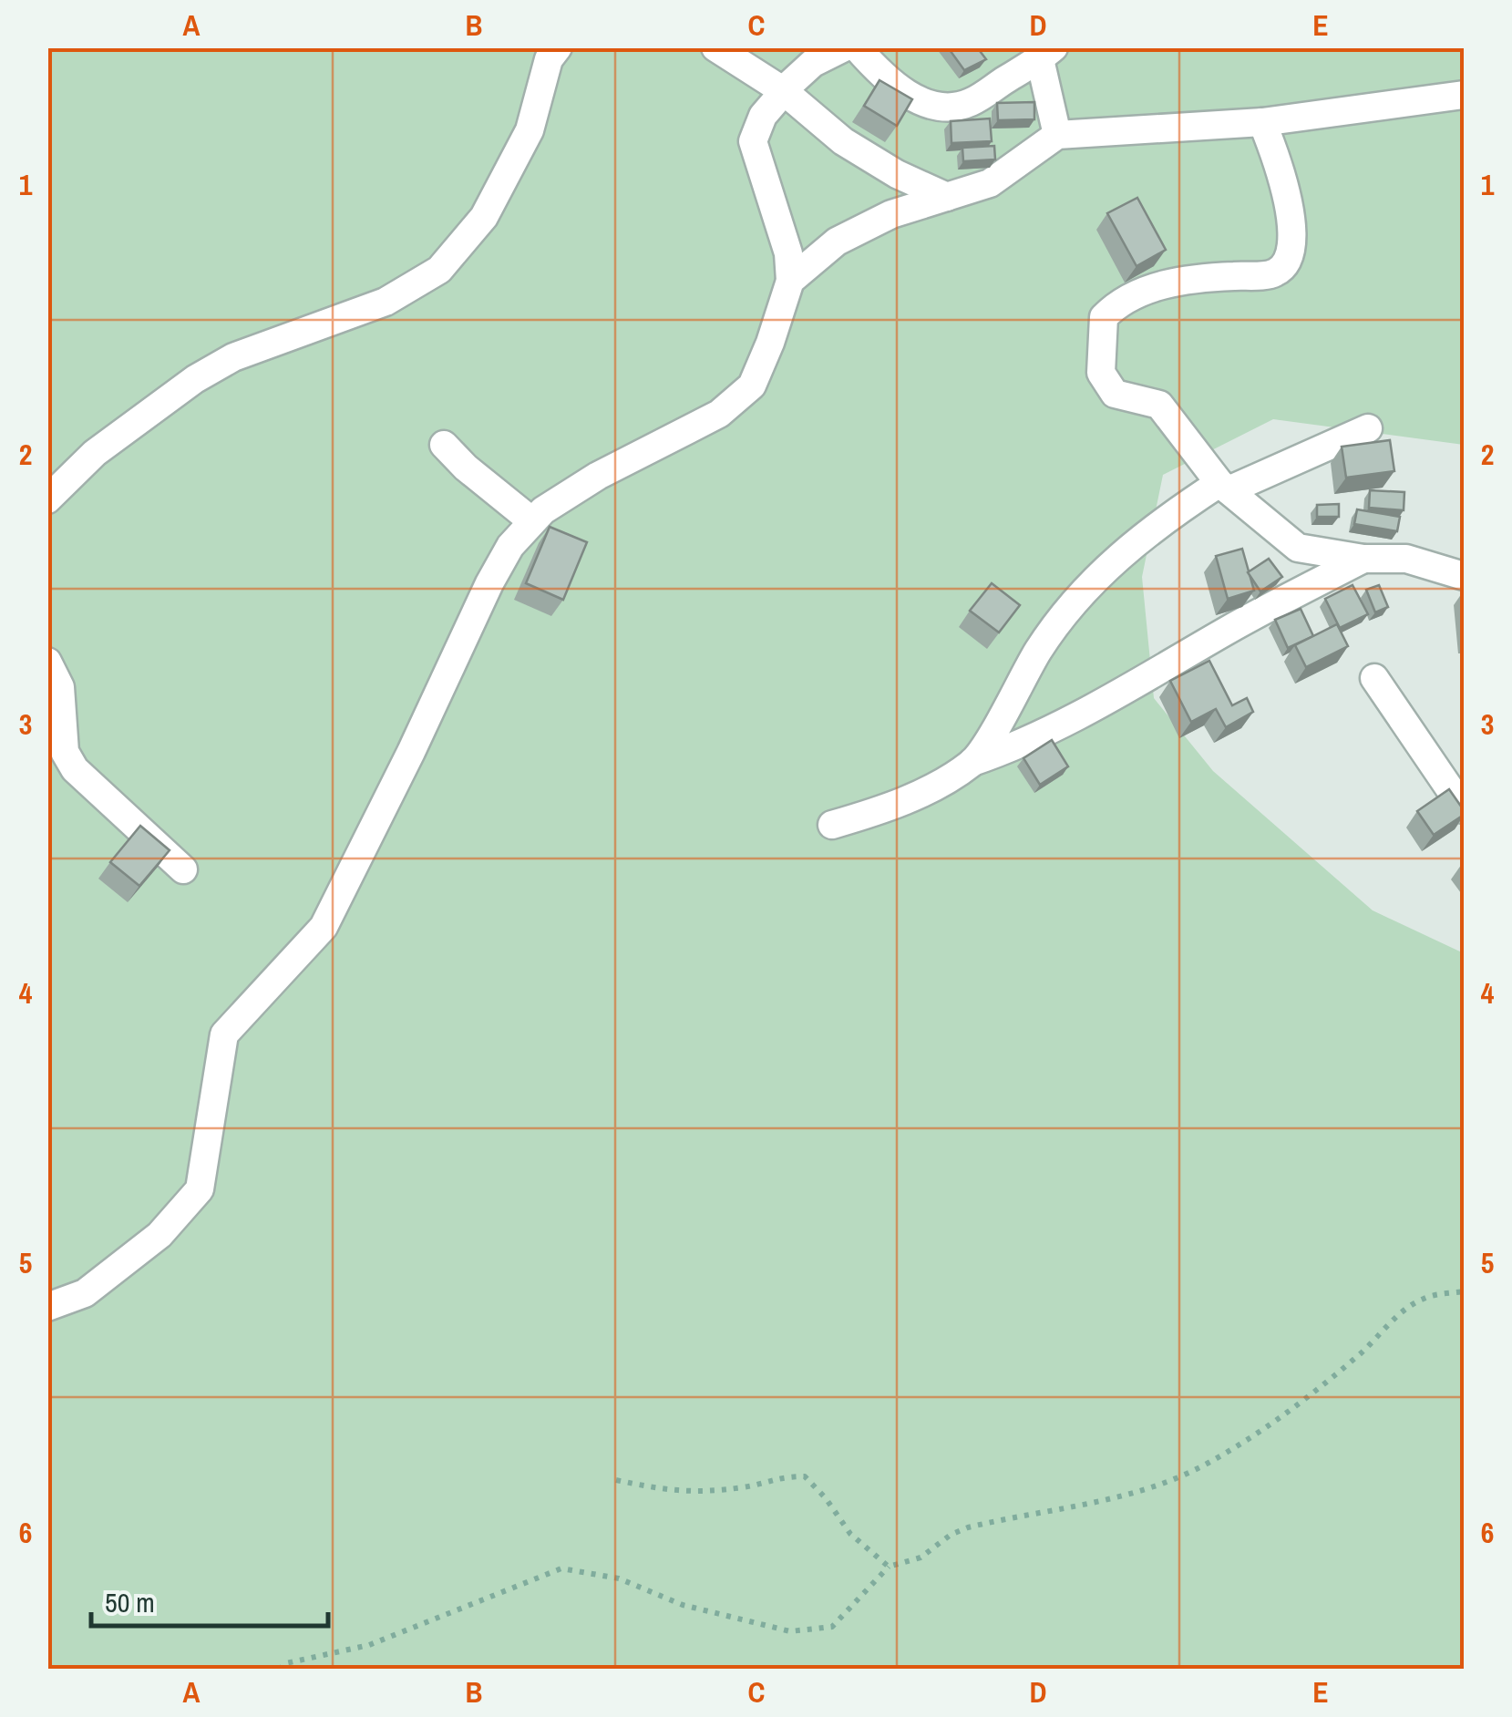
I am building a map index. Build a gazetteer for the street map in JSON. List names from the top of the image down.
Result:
{
  "scale_bar": "50 m",
  "grid": {
    "columns": [
      "A",
      "B",
      "C",
      "D",
      "E"
    ],
    "rows": [
      "1",
      "2",
      "3",
      "4",
      "5",
      "6"
    ]
  }
}
